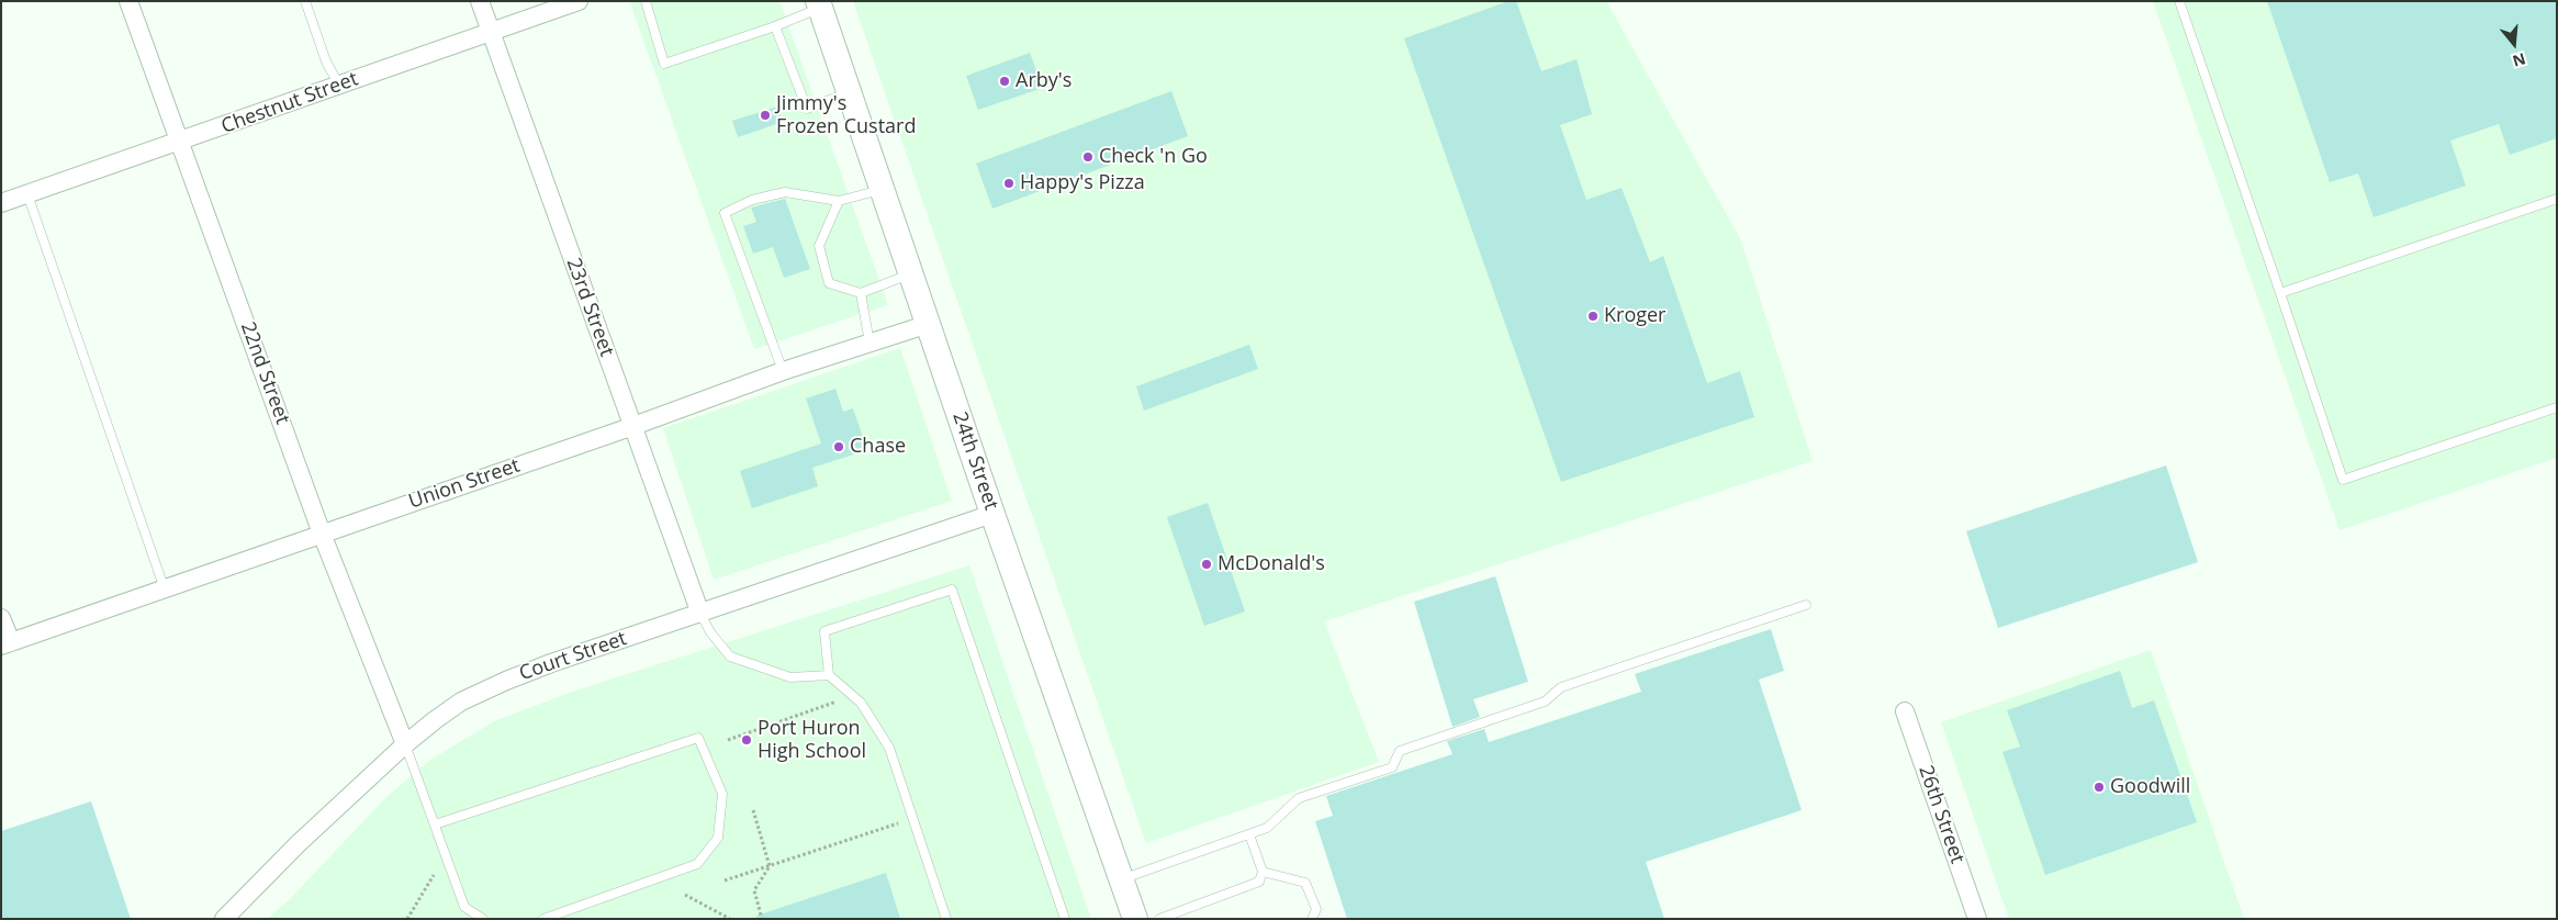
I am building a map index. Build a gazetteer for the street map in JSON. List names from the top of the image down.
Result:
{
  "streets": {
    "street": [
      "Chestnut Street",
      "23rd Street",
      "22nd Street",
      "24th Street",
      "Union Street",
      "Court Street",
      "26th Street"
    ]
  },
  "crossings": [
    ["Chestnut Street", "23rd Street"],
    ["Chestnut Street", "22nd Street"],
    ["23rd Street", "Union Street"],
    ["23rd Street", "Court Street"],
    ["22nd Street", "Union Street"],
    ["22nd Street", "Court Street"],
    ["24th Street", "Union Street"],
    ["24th Street", "Court Street"]
  ],
  "places": [
    "Arby's",
    "Jimmy's Frozen Custard",
    "Check 'n Go",
    "Happy's Pizza",
    "Kroger",
    "Chase",
    "McDonald's",
    "Port Huron High School",
    "Goodwill"
  ],
  "north": "bottom"
}
